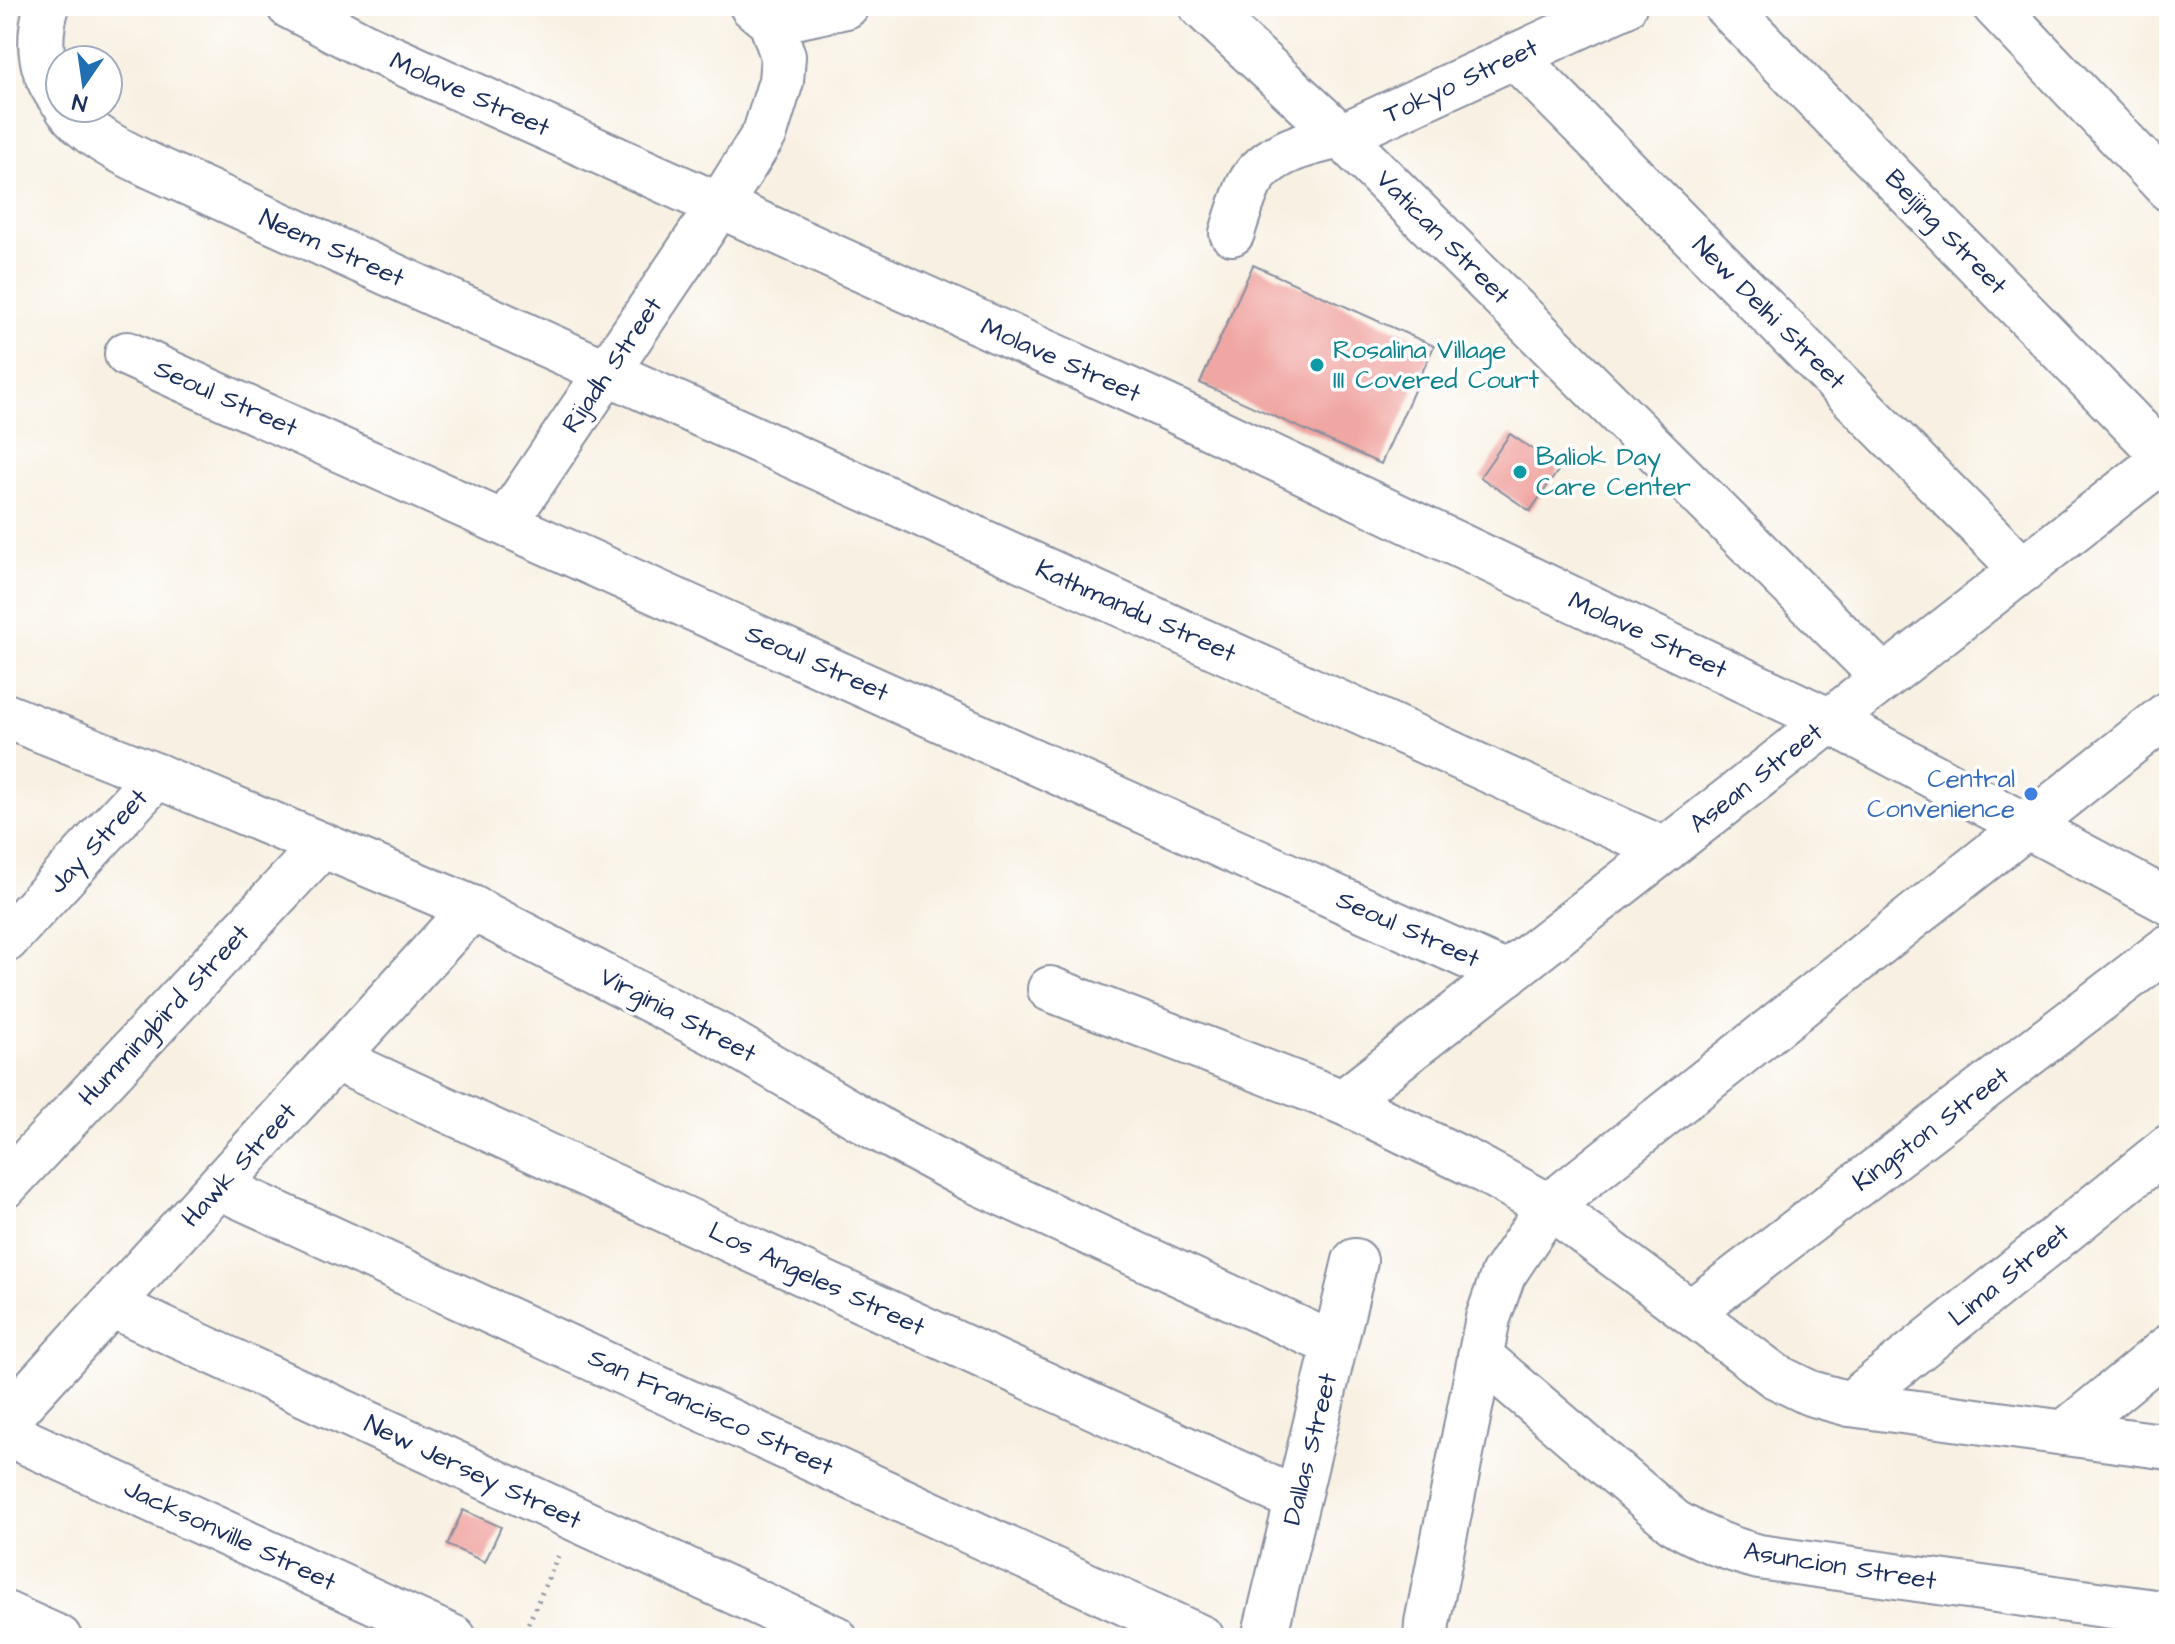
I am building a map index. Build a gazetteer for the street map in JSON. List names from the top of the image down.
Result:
{
  "streets": {
    "street": [
      "Tokyo Street",
      "Molave Street",
      "Beijing Street",
      "Vatican Street",
      "Neem Street",
      "New Delhi Street",
      "Rijadh Street",
      "Seoul Street",
      "Kathmandu Street",
      "Asean Street",
      "Jay Street",
      "Hummingbird Street",
      "Virginia Street",
      "Kingston Street",
      "Hawk Street",
      "Lima Street",
      "Los Angeles Street",
      "San Francisco Street",
      "Dallas Street",
      "New Jersey Street",
      "Jacksonville Street",
      "Asuncion Street"
    ]
  },
  "crossings": [
    ["Tokyo Street", "Vatican Street"],
    ["Tokyo Street", "New Delhi Street"],
    ["Molave Street", "Rijadh Street"],
    ["Molave Street", "Asean Street"],
    ["Beijing Street", "Asean Street"],
    ["Vatican Street", "Asean Street"],
    ["Neem Street", "Rijadh Street"],
    ["Neem Street", "Kathmandu Street"],
    ["New Delhi Street", "Asean Street"],
    ["Rijadh Street", "Seoul Street"],
    ["Rijadh Street", "Kathmandu Street"],
    ["Seoul Street", "Asean Street"],
    ["Kathmandu Street", "Asean Street"],
    ["Jay Street", "Virginia Street"],
    ["Hummingbird Street", "Virginia Street"],
    ["Virginia Street", "Hawk Street"],
    ["Virginia Street", "Dallas Street"],
    ["Hawk Street", "Los Angeles Street"],
    ["Hawk Street", "San Francisco Street"],
    ["Hawk Street", "New Jersey Street"],
    ["Los Angeles Street", "Dallas Street"]
  ],
  "places": ["Rosalina Village III Covered Court", "Baliok Day Care Center", "Central Convenience"],
  "north": "bottom"
}
